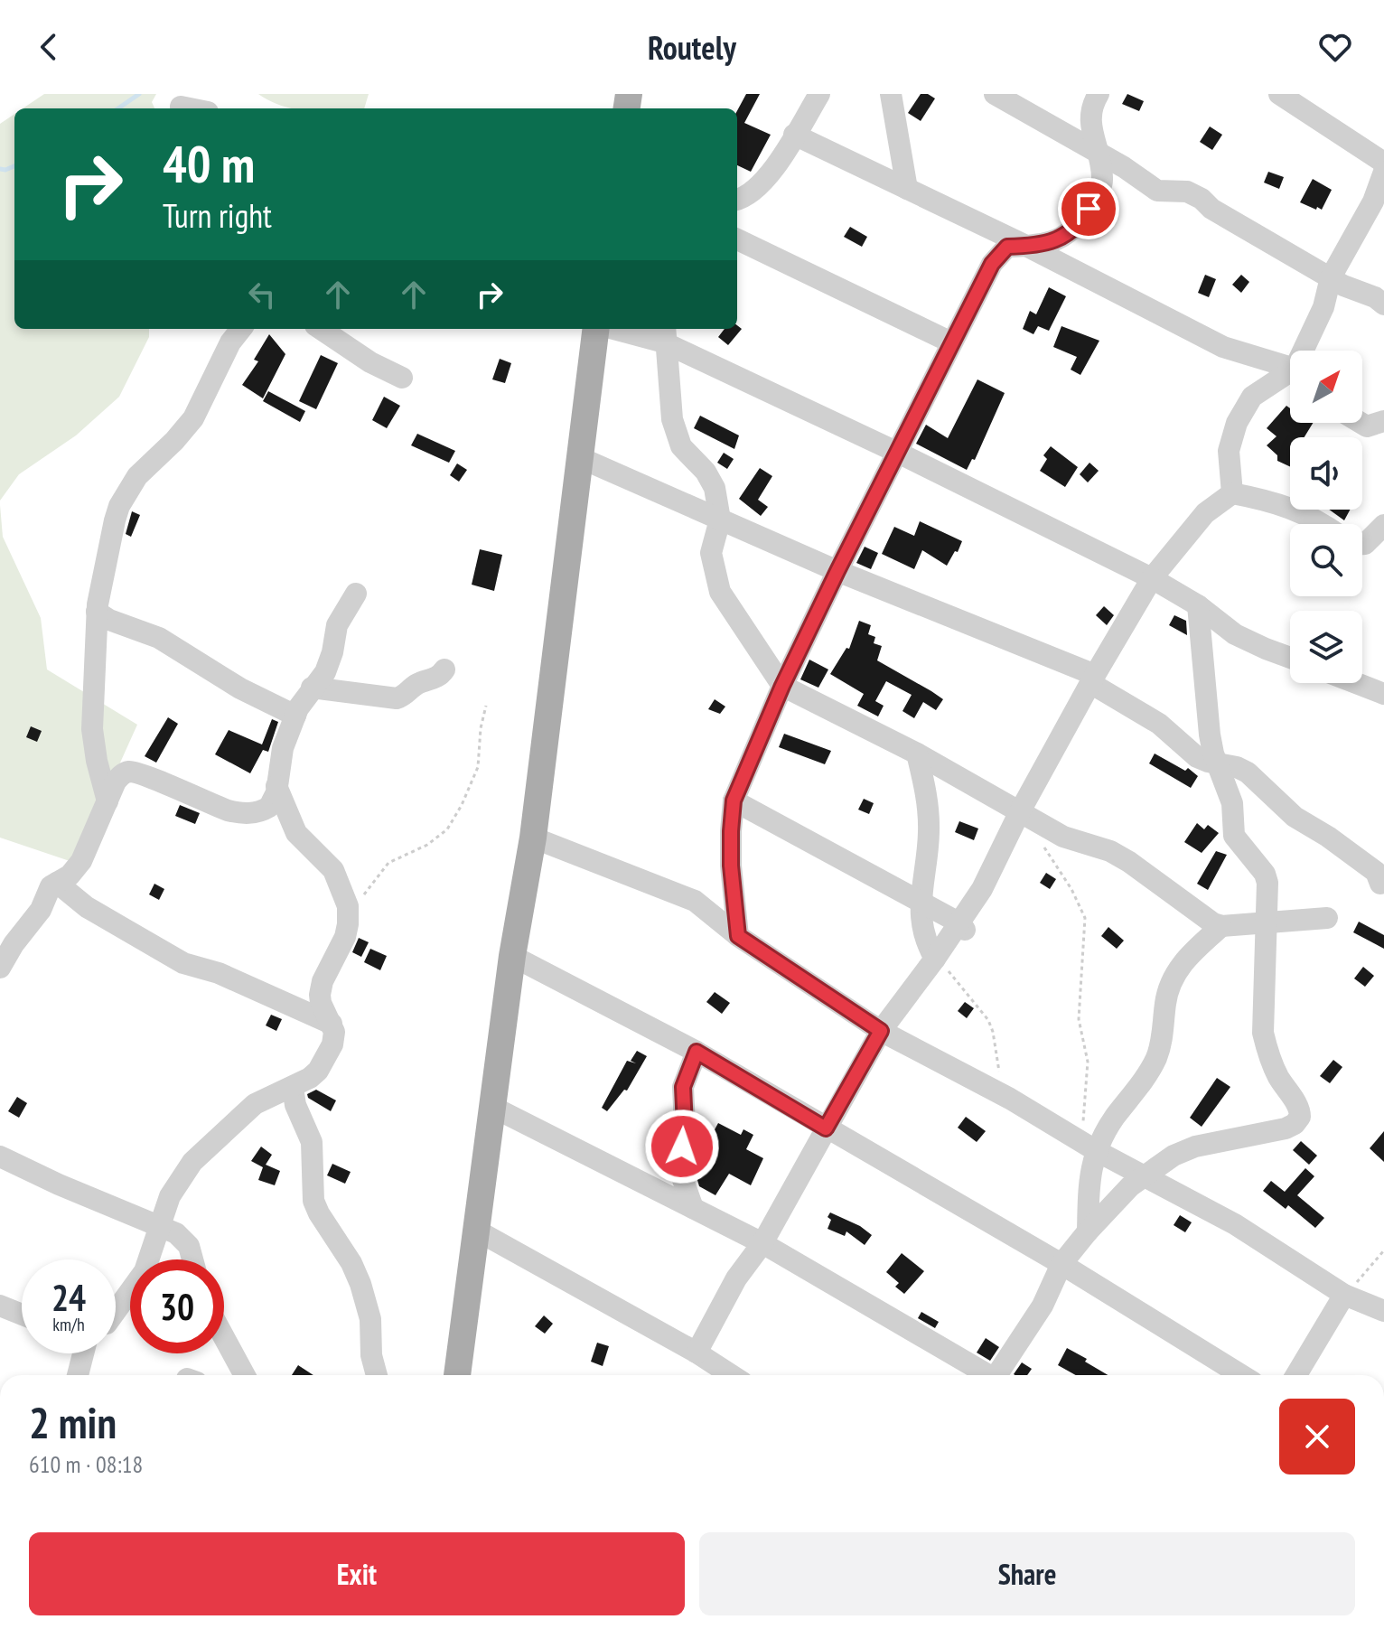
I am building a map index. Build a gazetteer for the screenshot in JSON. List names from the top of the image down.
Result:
{
  "north": "top right",
  "page": {
    "header": "Routely",
    "turn": ["40 m", "Turn right"],
    "speed": "24 km/h",
    "limit": "30",
    "heading": ["2 min", "610 m · 08:18"],
    "buttons": ["Exit", "Share"]
  }
}
